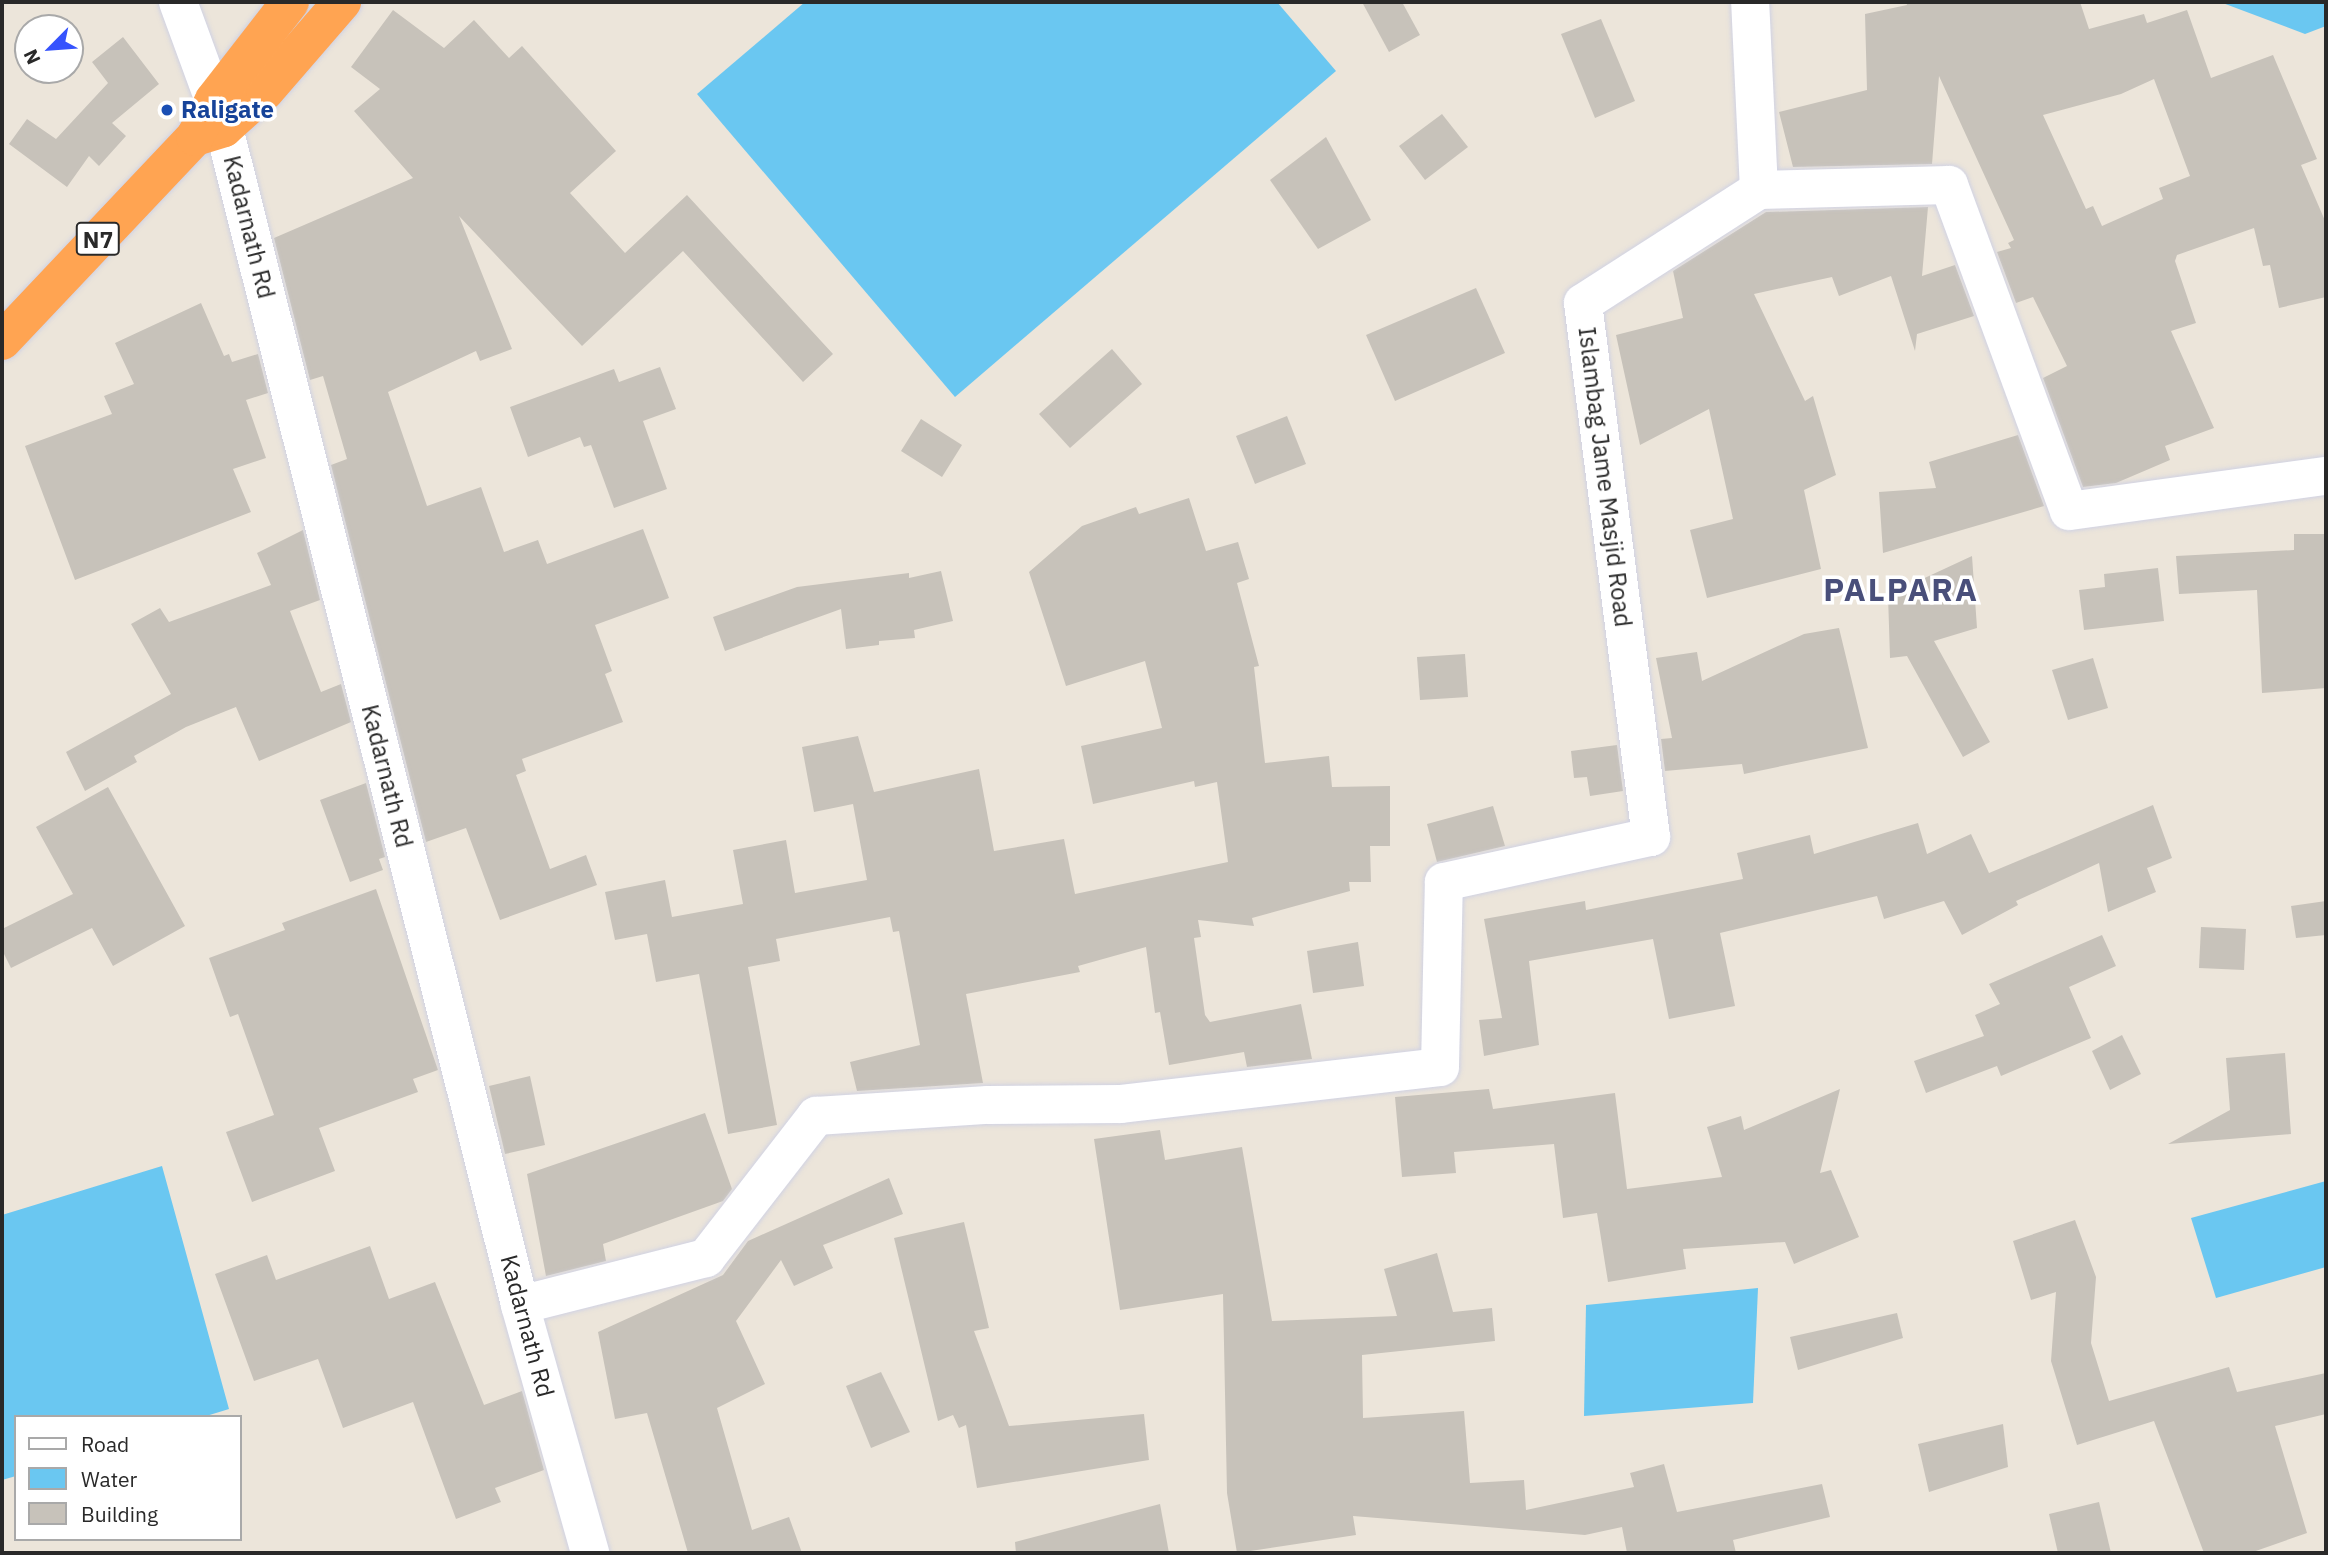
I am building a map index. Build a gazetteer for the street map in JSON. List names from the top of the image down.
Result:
{
  "streets": {
    "highway": ["N7"],
    "street": ["Kadarnath Rd", "Islambag Jame Masjid Road"]
  },
  "crossings": [
    ["Kadarnath Rd", "N7"],
    ["Kadarnath Rd", "Islambag Jame Masjid Road"]
  ],
  "districts": ["PALPARA"],
  "places": ["Raligate"],
  "legend": ["Road", "Water", "Building"],
  "north": "bottom left"
}
